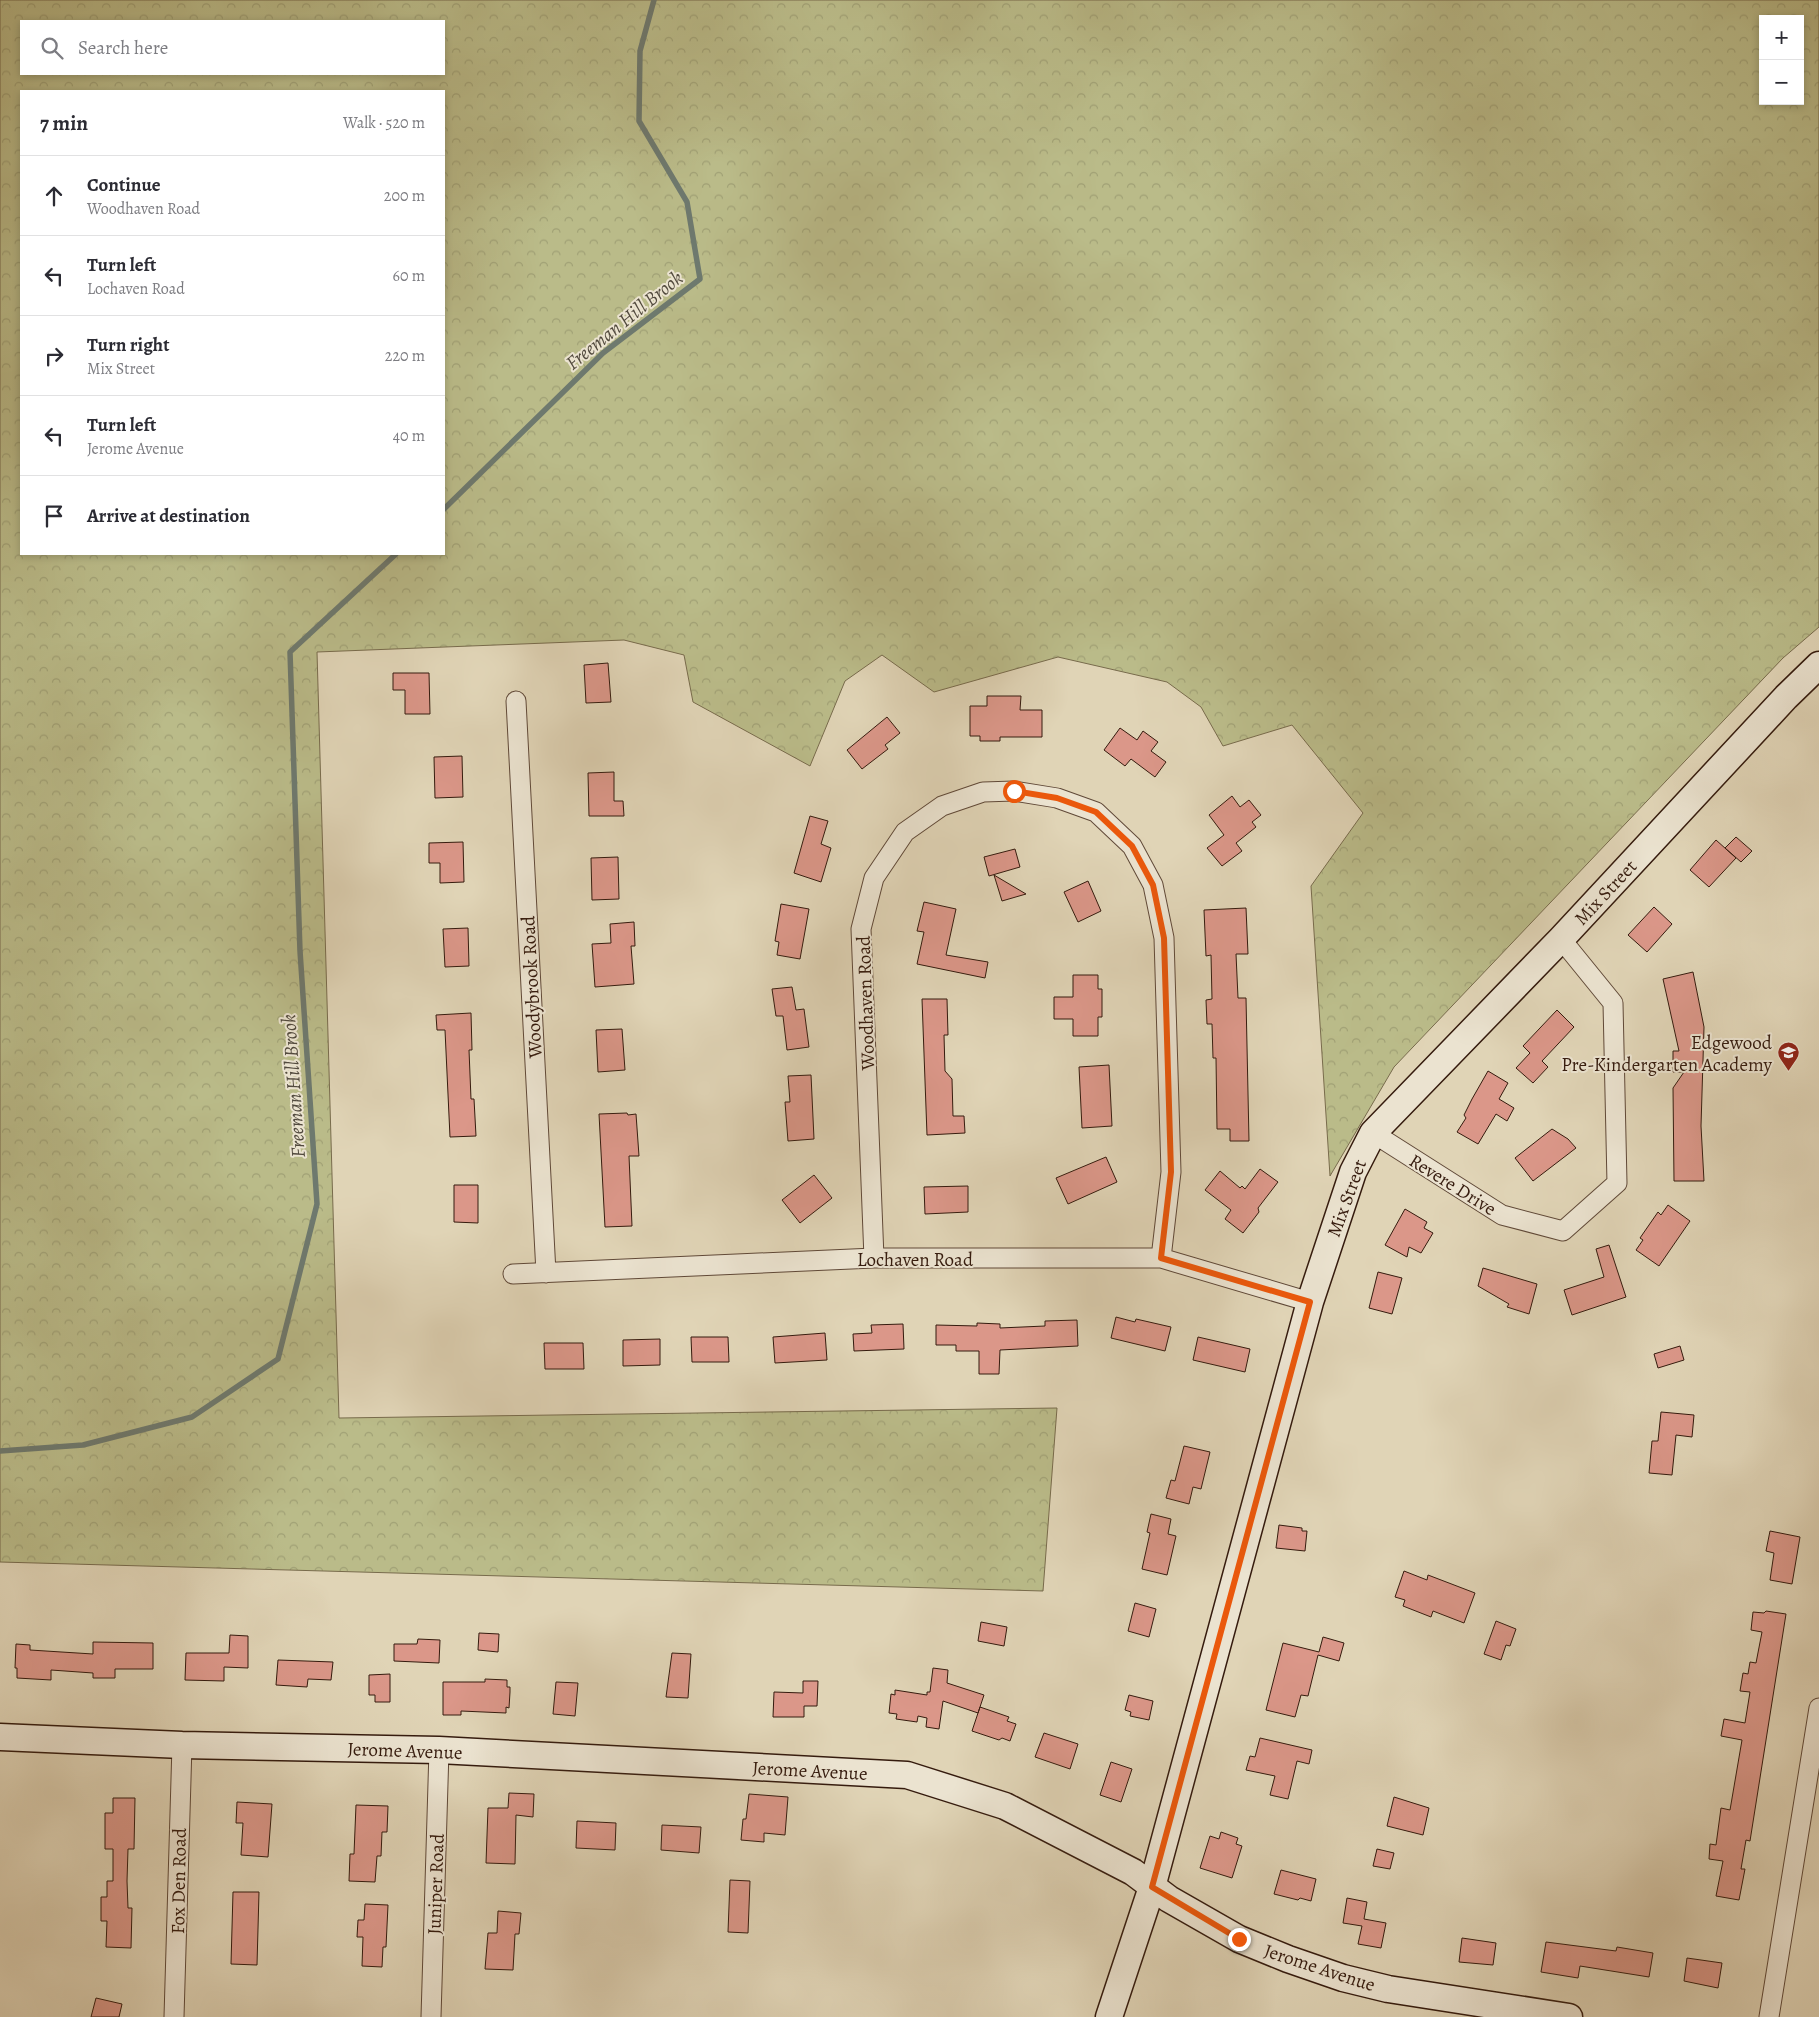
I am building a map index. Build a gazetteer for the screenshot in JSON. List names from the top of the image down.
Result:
{
  "streets": {
    "main road": ["Mix Street", "Jerome Avenue"],
    "street": [
      "Woodybrook Road",
      "Woodhaven Road",
      "Revere Drive",
      "Lochaven Road",
      "Fox Den Road",
      "Juniper Road"
    ]
  },
  "crossings": [
    ["Mix Street", "Revere Drive"],
    ["Mix Street", "Lochaven Road"],
    ["Mix Street", "Jerome Avenue"],
    ["Woodybrook Road", "Lochaven Road"],
    ["Woodhaven Road", "Lochaven Road"],
    ["Jerome Avenue", "Fox Den Road"],
    ["Jerome Avenue", "Juniper Road"]
  ],
  "water": ["Freeman Hill Brook"],
  "places": {
    "school or university": ["Edgewood Pre-Kindergarten Academy"]
  },
  "page": {
    "map_buttons": ["+", "−"],
    "search": "Search here",
    "heading": ["7 min", "Walk · 520 m"],
    "list": [
      ["Continue", "Woodhaven Road", "200 m"],
      ["Turn left", "Lochaven Road", "60 m"],
      ["Turn right", "Mix Street", "220 m"],
      ["Turn left", "Jerome Avenue", "40 m"],
      "Arrive at destination"
    ]
  }
}
